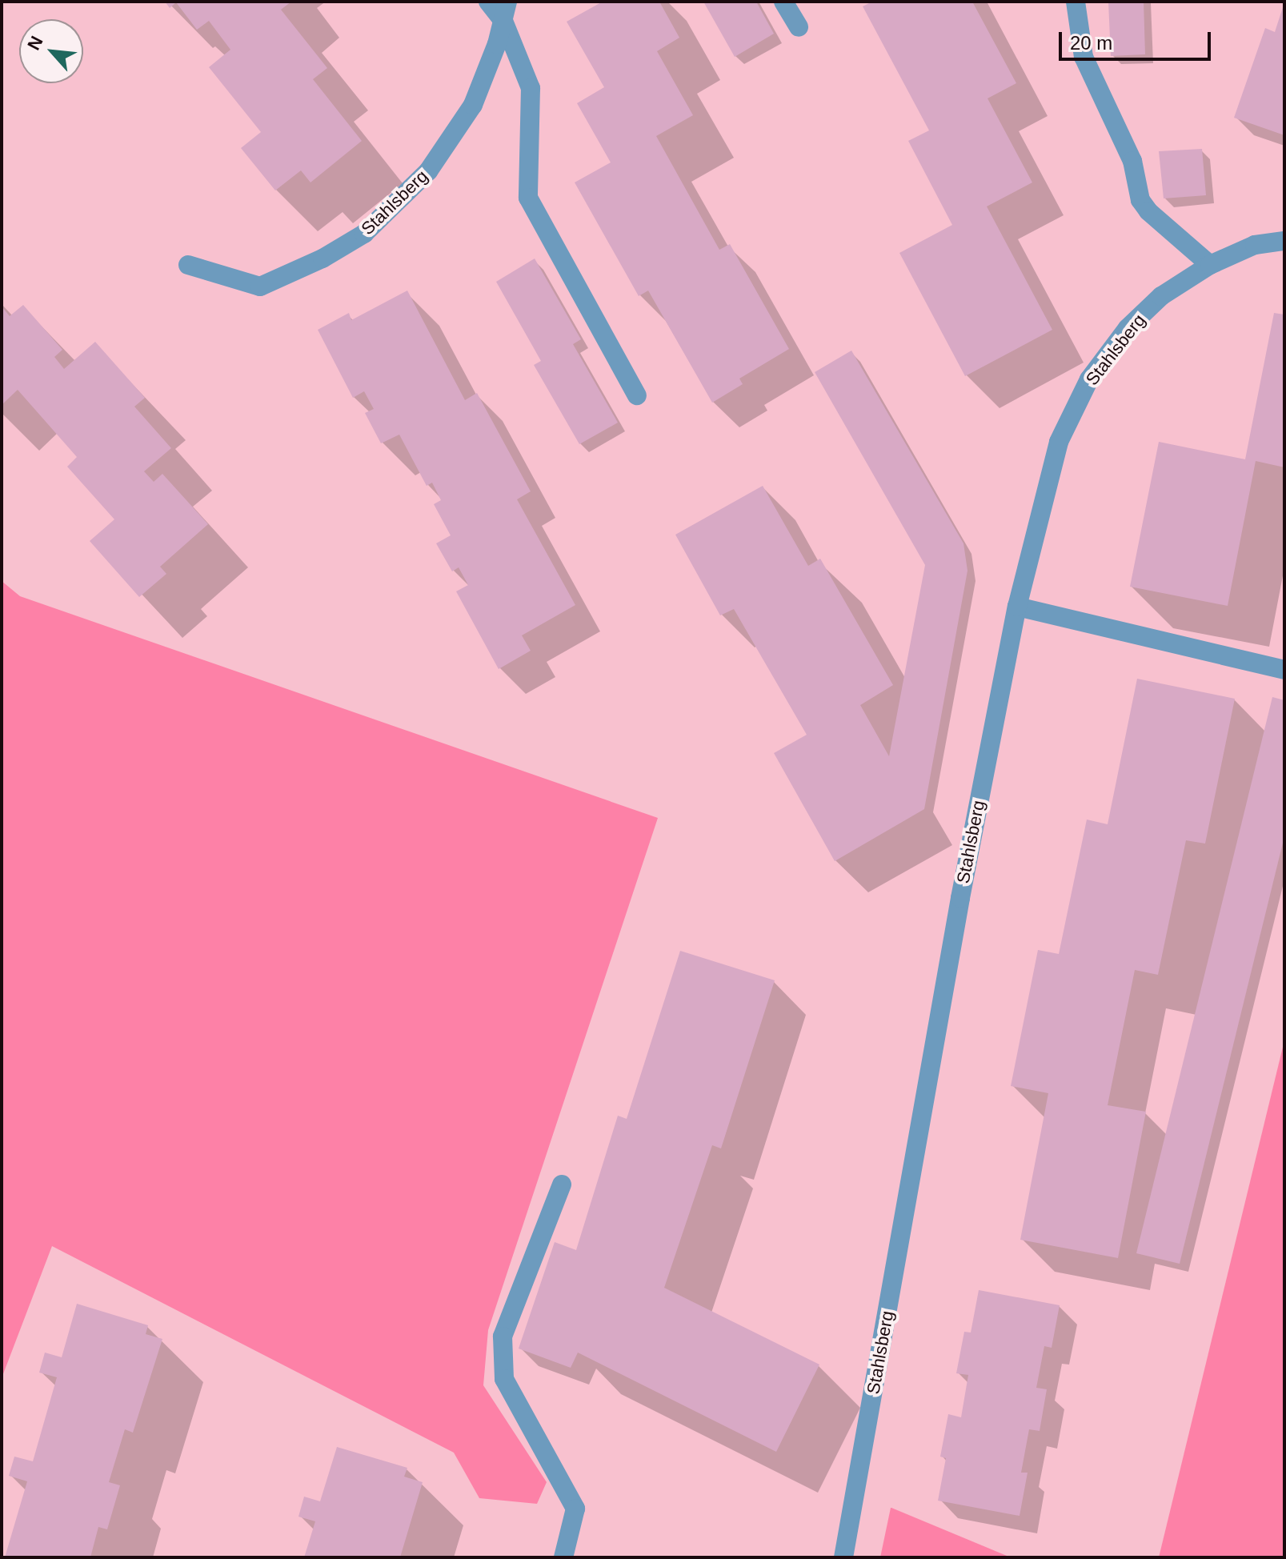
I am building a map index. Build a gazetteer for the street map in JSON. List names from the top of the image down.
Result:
{
  "streets": {
    "street": ["Stahlsberg"]
  },
  "scale_bar": "20 m",
  "north": "top left"
}
